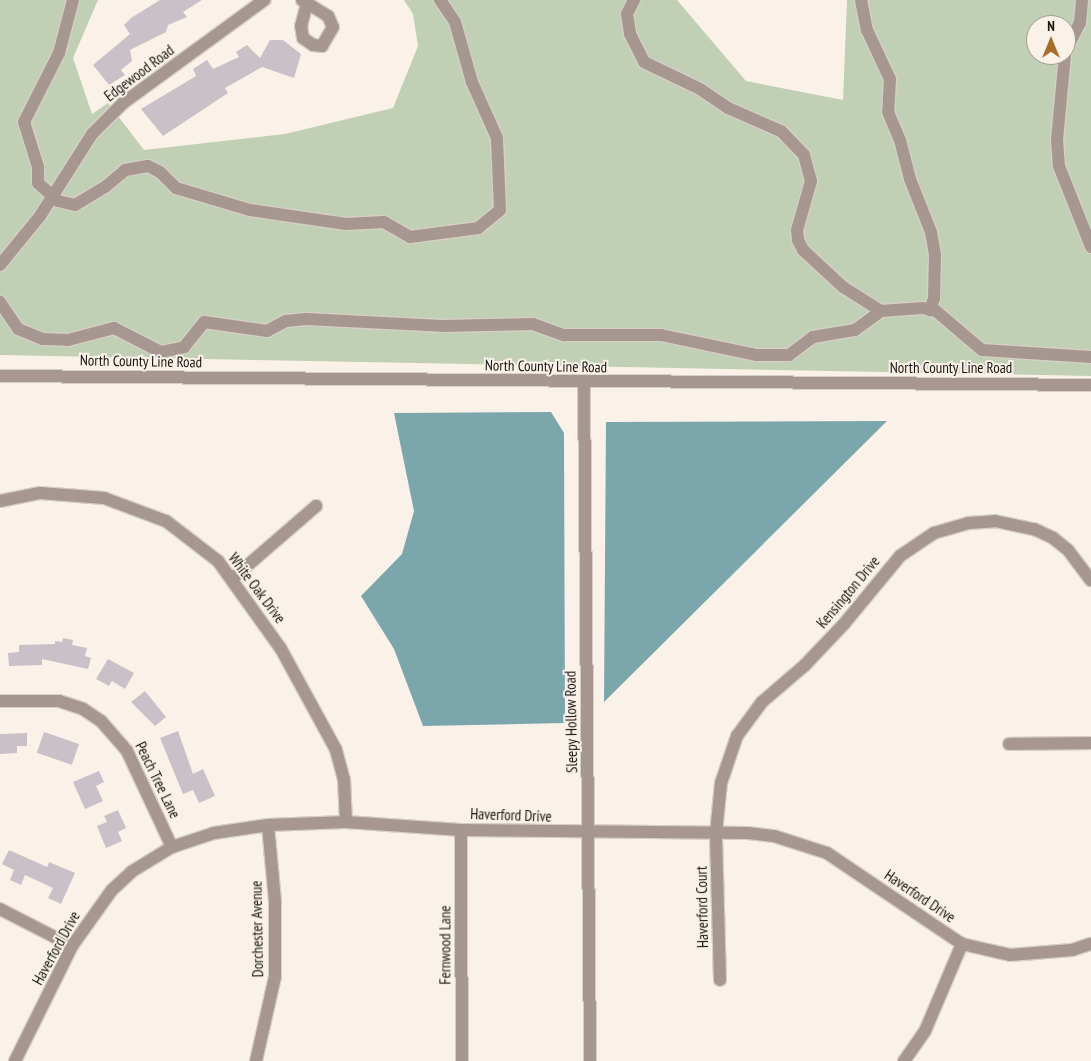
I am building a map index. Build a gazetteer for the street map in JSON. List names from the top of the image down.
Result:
{
  "streets": {
    "street": [
      "Edgewood Road",
      "North County Line Road",
      "White Oak Drive",
      "Kensington Drive",
      "Sleepy Hollow Road",
      "Peach Tree Lane",
      "Haverford Drive",
      "Haverford Court",
      "Dorchester Avenue",
      "Fernwood Lane"
    ]
  },
  "crossings": [
    ["North County Line Road", "Sleepy Hollow Road"],
    ["White Oak Drive", "Haverford Drive"],
    ["Kensington Drive", "Haverford Drive"],
    ["Kensington Drive", "Haverford Court"],
    ["Sleepy Hollow Road", "Haverford Drive"],
    ["Peach Tree Lane", "Haverford Drive"],
    ["Haverford Drive", "Haverford Court"],
    ["Haverford Drive", "Dorchester Avenue"],
    ["Haverford Drive", "Fernwood Lane"]
  ],
  "north": "top"
}
